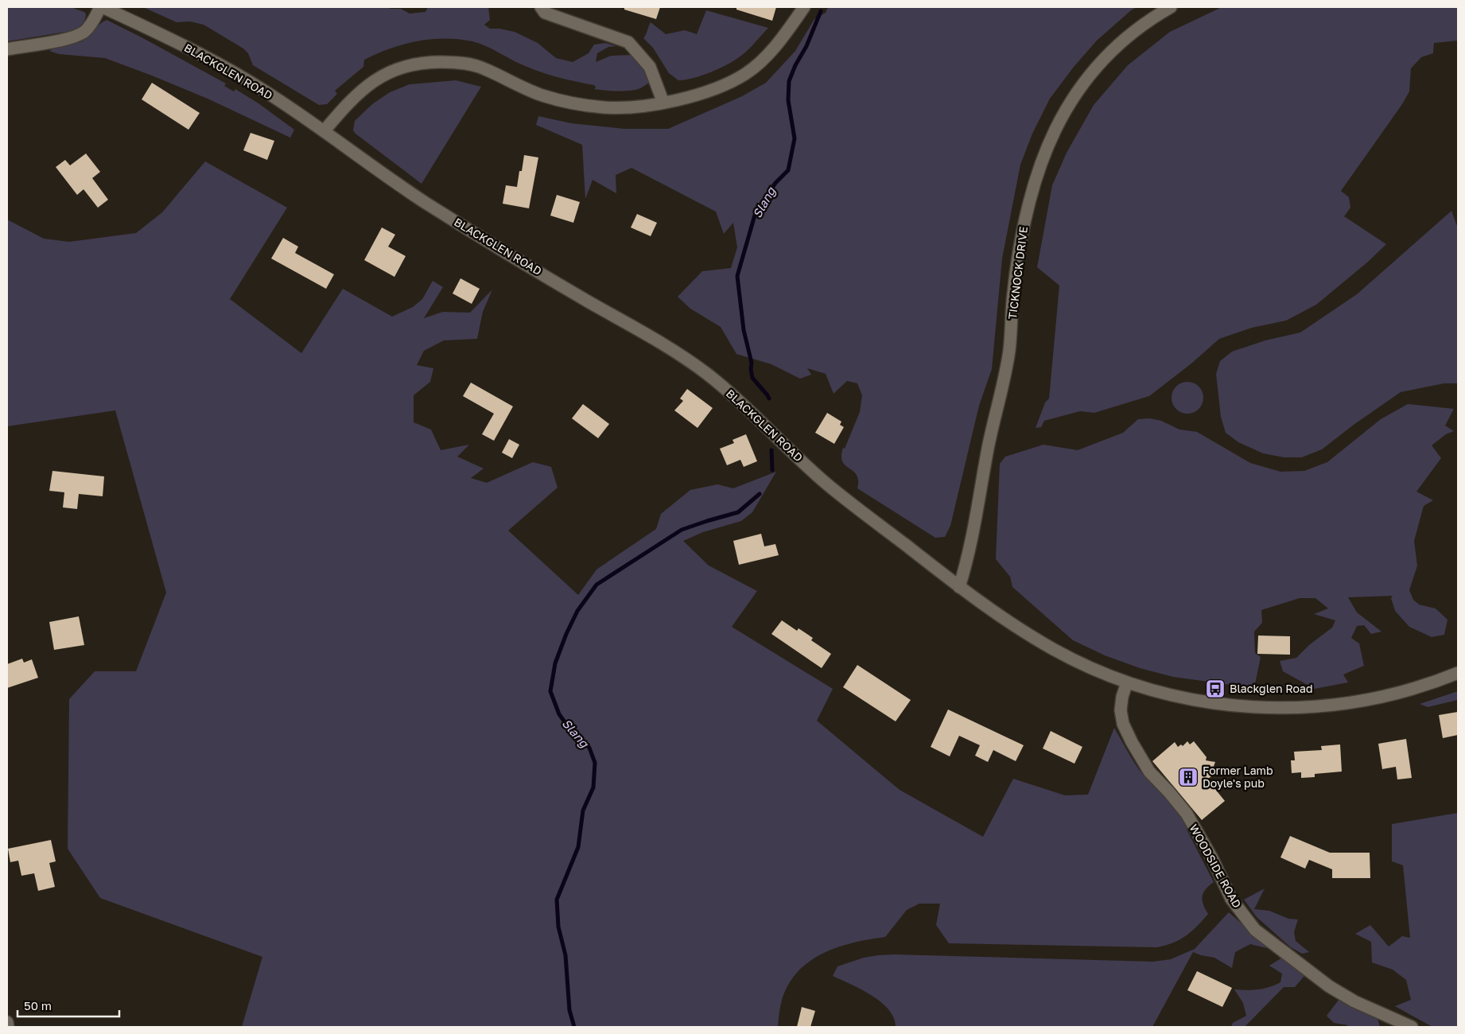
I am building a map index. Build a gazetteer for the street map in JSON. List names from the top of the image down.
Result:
{
  "streets": {
    "street": ["BLACKGLEN ROAD", "TICKNOCK DRIVE", "WOODSIDE ROAD"]
  },
  "crossings": [
    ["BLACKGLEN ROAD", "TICKNOCK DRIVE"],
    ["BLACKGLEN ROAD", "WOODSIDE ROAD"]
  ],
  "water": ["Slang"],
  "places": {
    "bus stop": ["Blackglen Road"],
    "building": ["Former Lamb Doyle's pub"]
  },
  "scale_bar": "50 m"
}
